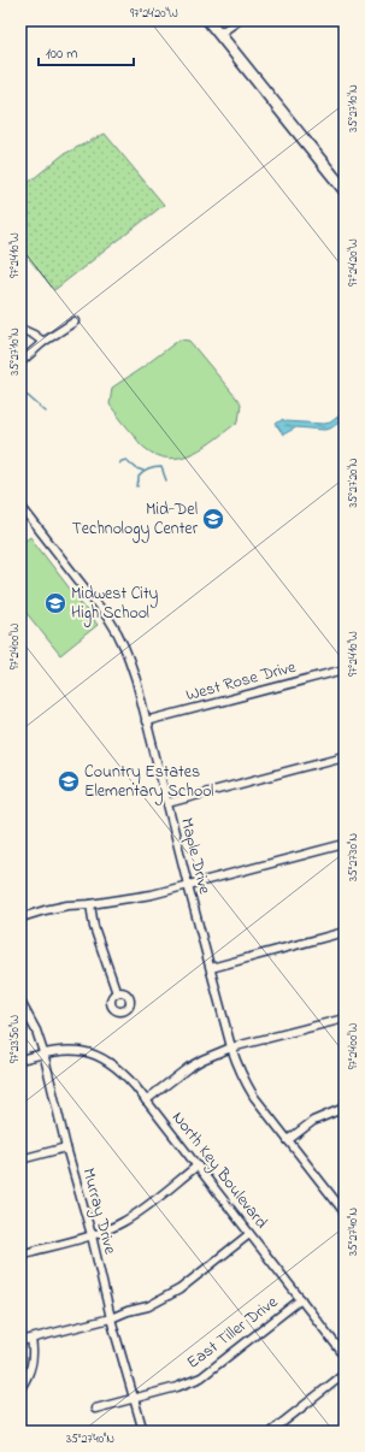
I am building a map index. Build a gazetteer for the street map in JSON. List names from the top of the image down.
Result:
{
  "streets": {
    "street": [
      "West Rose Drive",
      "Maple Drive",
      "North Key Boulevard",
      "Murray Drive",
      "East Tiller Drive"
    ]
  },
  "crossings": [
    ["West Rose Drive", "Maple Drive"],
    ["North Key Boulevard", "Murray Drive"],
    ["North Key Boulevard", "East Tiller Drive"],
    ["Murray Drive", "East Tiller Drive"]
  ],
  "places": {
    "school or university": ["Mid-Del Technology Center", "Midwest City High School", "Country Estates Elementary School"]
  },
  "scale_bar": "100 m",
  "coordinates": [
    "97°24'20\"W",
    "35°27'10\"N",
    "97°24'10\"W",
    "35°27'20\"N",
    "97°24'00\"W",
    "35°27'30\"N",
    "97°23'50\"W",
    "35°27'40\"N"
  ]
}
